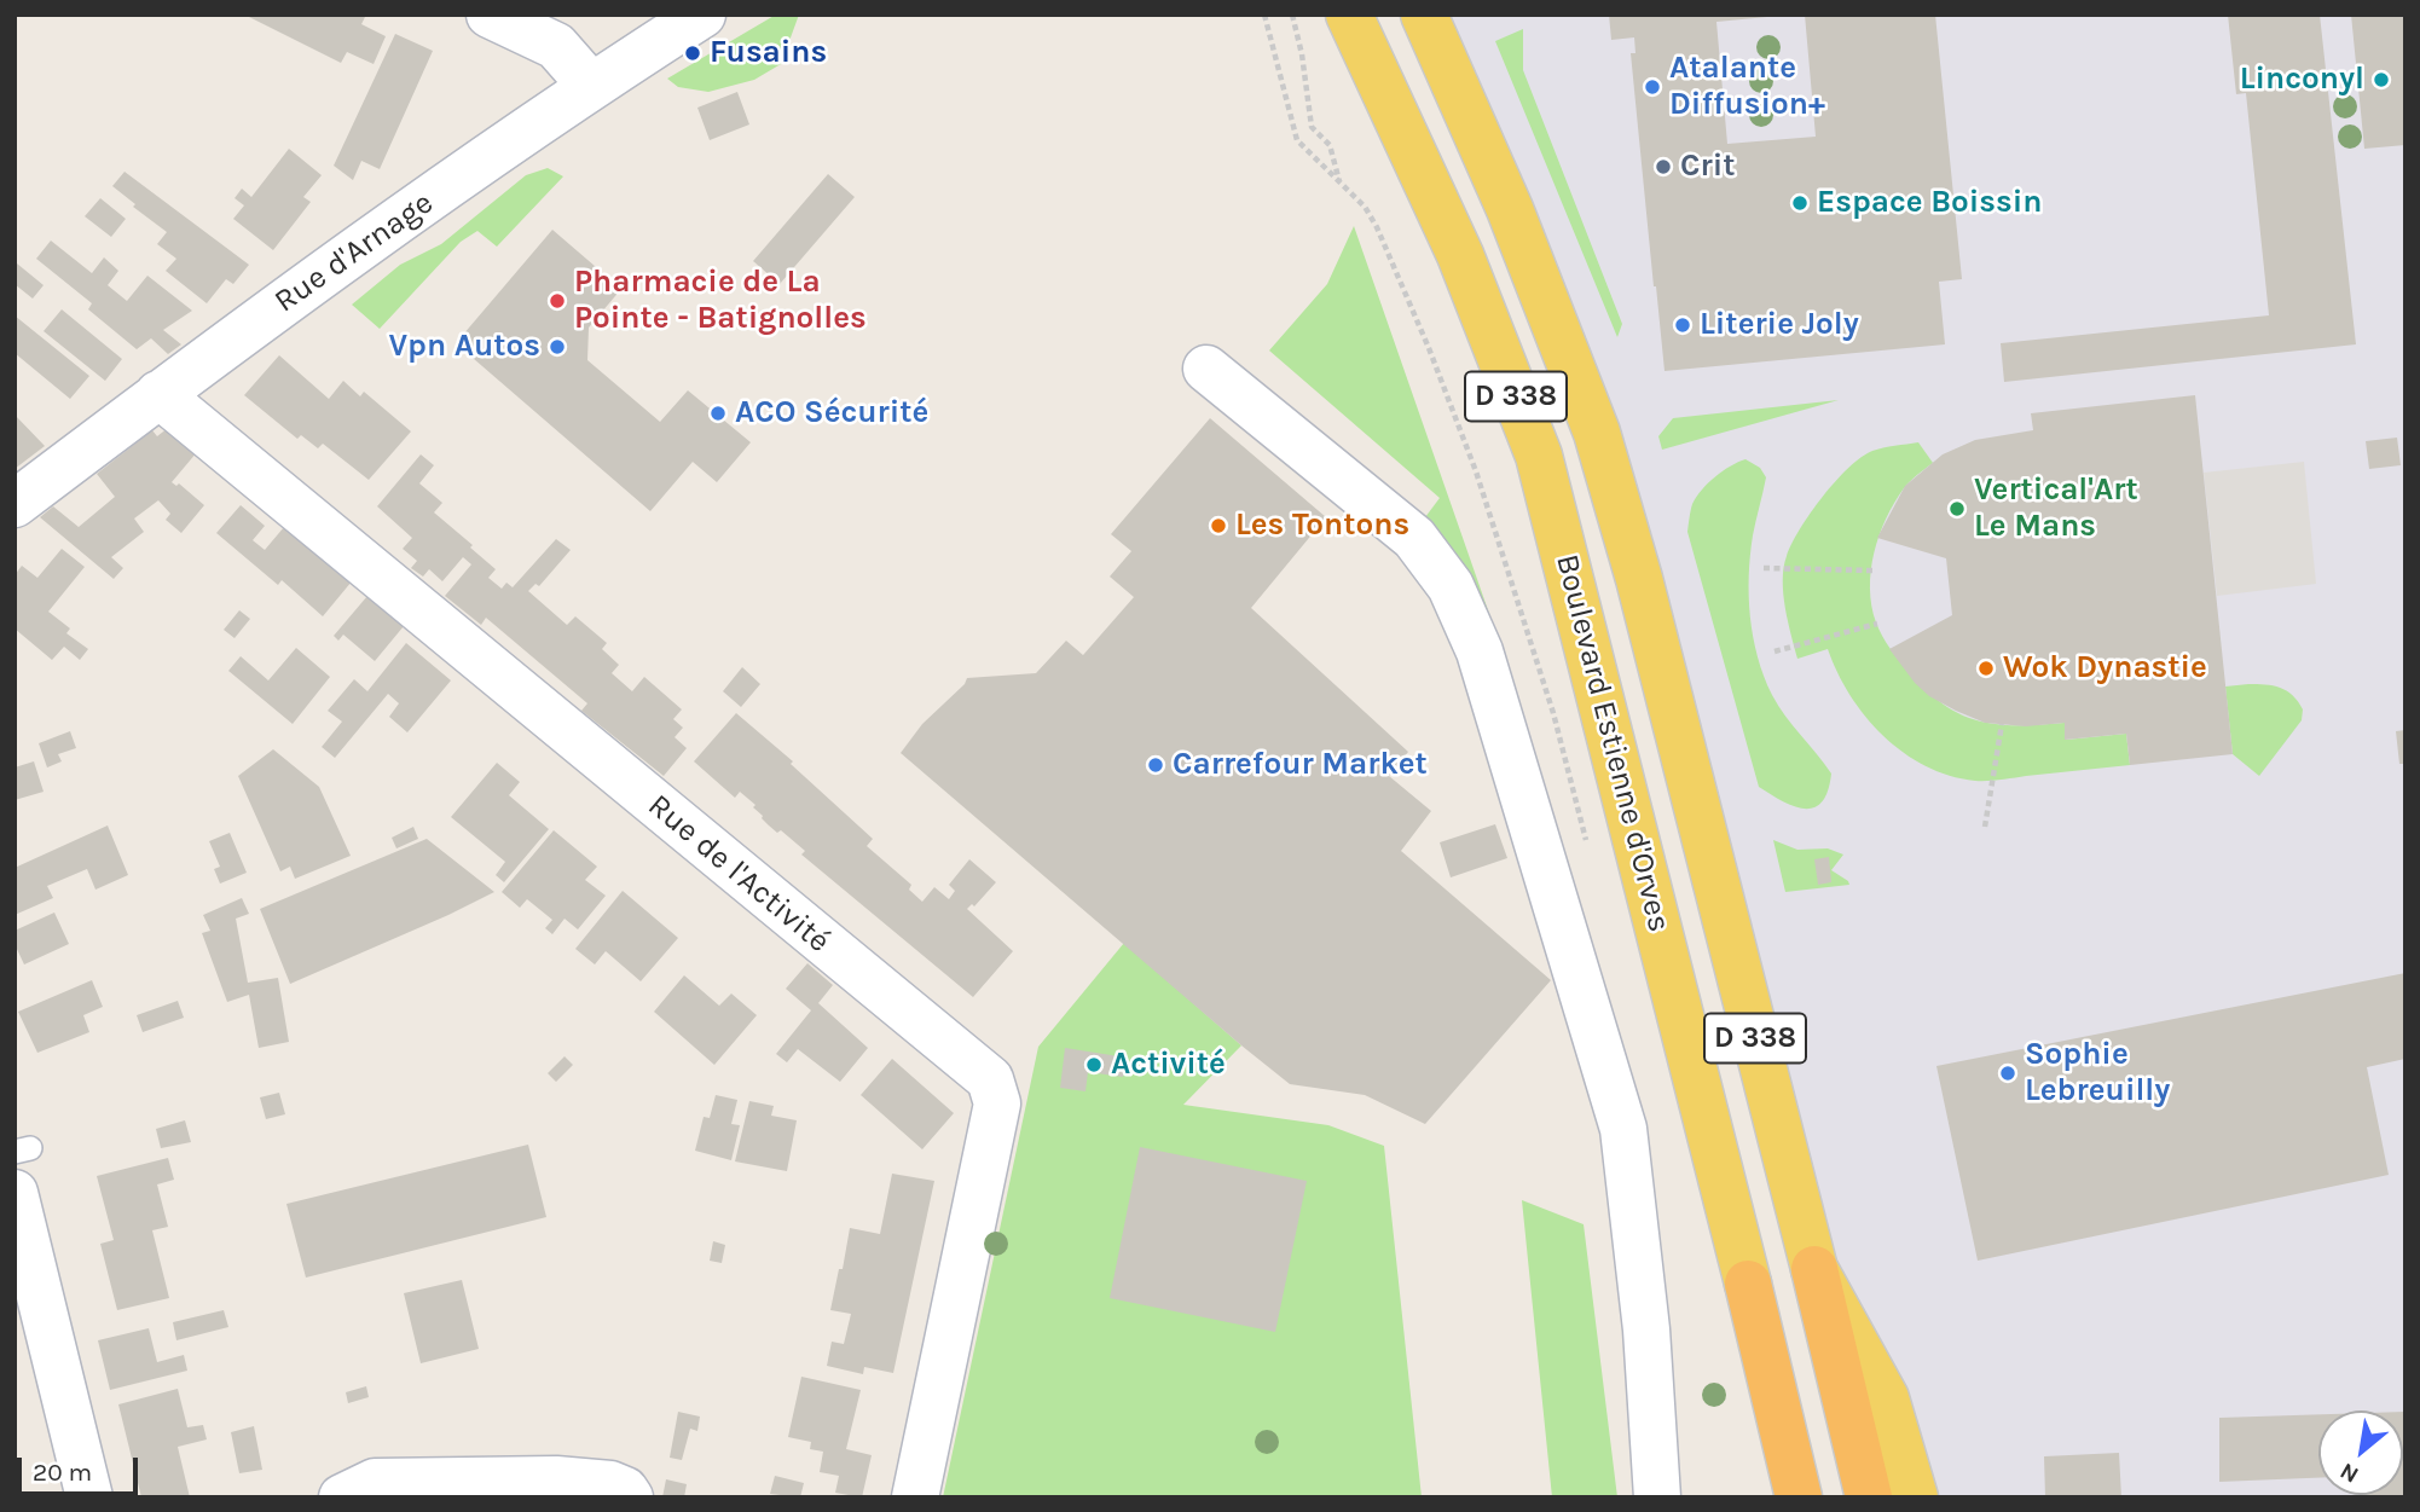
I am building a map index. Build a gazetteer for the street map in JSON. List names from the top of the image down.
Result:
{
  "streets": {
    "highway": ["D 338", "Boulevard Estienne d'Orves"],
    "street": ["Rue d'Arnage", "Rue de l'Activité"]
  },
  "crossings": [
    ["Rue d'Arnage", "Rue de l'Activité"]
  ],
  "places": [
    "Fusains",
    "Linconyl",
    "Atalante Diffusion+",
    "Crit",
    "Espace Boissin",
    "Pharmacie de La Pointe - Batignolles",
    "Literie Joly",
    "Vpn Autos",
    "ACO Sécurité",
    "Vertical'Art Le Mans",
    "Les Tontons",
    "Wok Dynastie",
    "Carrefour Market",
    "Activité",
    "Sophie Lebreuilly"
  ],
  "scale_bar": "20 m",
  "north": "bottom left"
}
